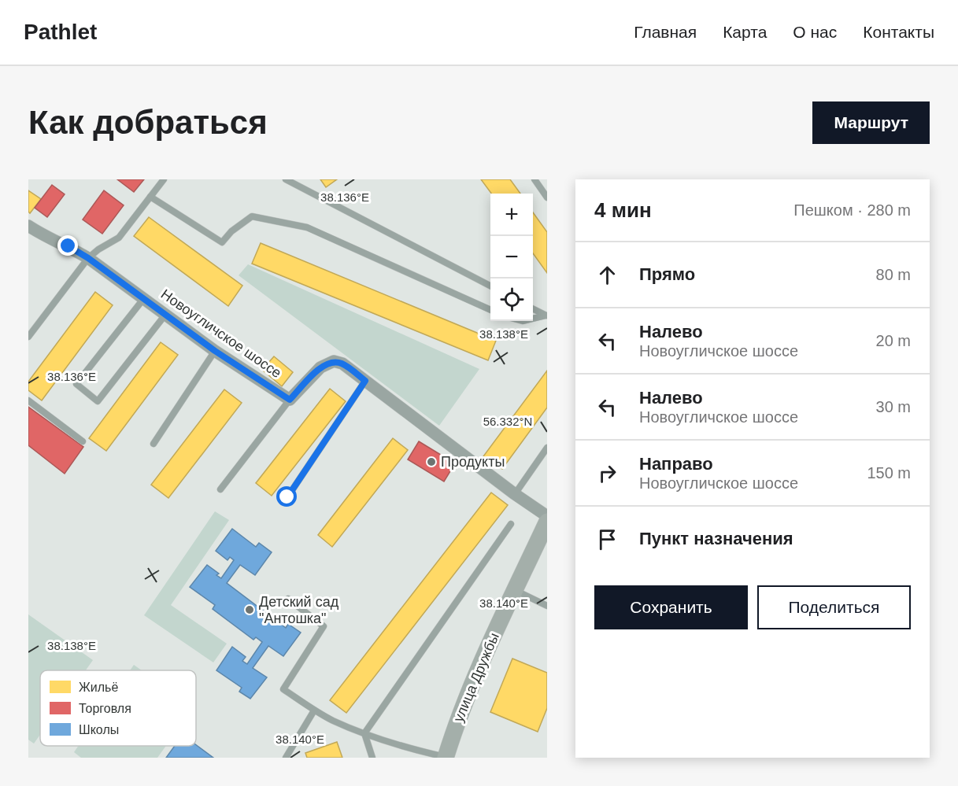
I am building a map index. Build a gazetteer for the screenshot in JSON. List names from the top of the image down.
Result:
{
  "streets": {
    "street": ["Новоугличское шоссе", "улица Дружбы"]
  },
  "places": ["Продукты", "Детский сад \"Антошка\""],
  "legend": ["Жильё", "Торговля", "Школы"],
  "page": {
    "header": "Pathlet",
    "nav": [
      "Главная",
      "Карта",
      "О нас",
      "Контакты"
    ],
    "buttons": [
      "Маршрут",
      ["Сохранить", "Поделиться"]
    ],
    "title": "Как добраться",
    "heading": ["4 мин", "Пешком · 280 m"],
    "map_buttons": ["+", "−"],
    "list": [
      ["Прямо", "80 m"],
      ["Налево", "Новоугличское шоссе", "20 m"],
      ["Налево", "Новоугличское шоссе", "30 m"],
      ["Направо", "Новоугличское шоссе", "150 m"],
      "Пункт назначения"
    ]
  },
  "coordinates": [
    "38.136°E",
    "38.138°E",
    "56.332°N",
    "38.140°E"
  ]
}
